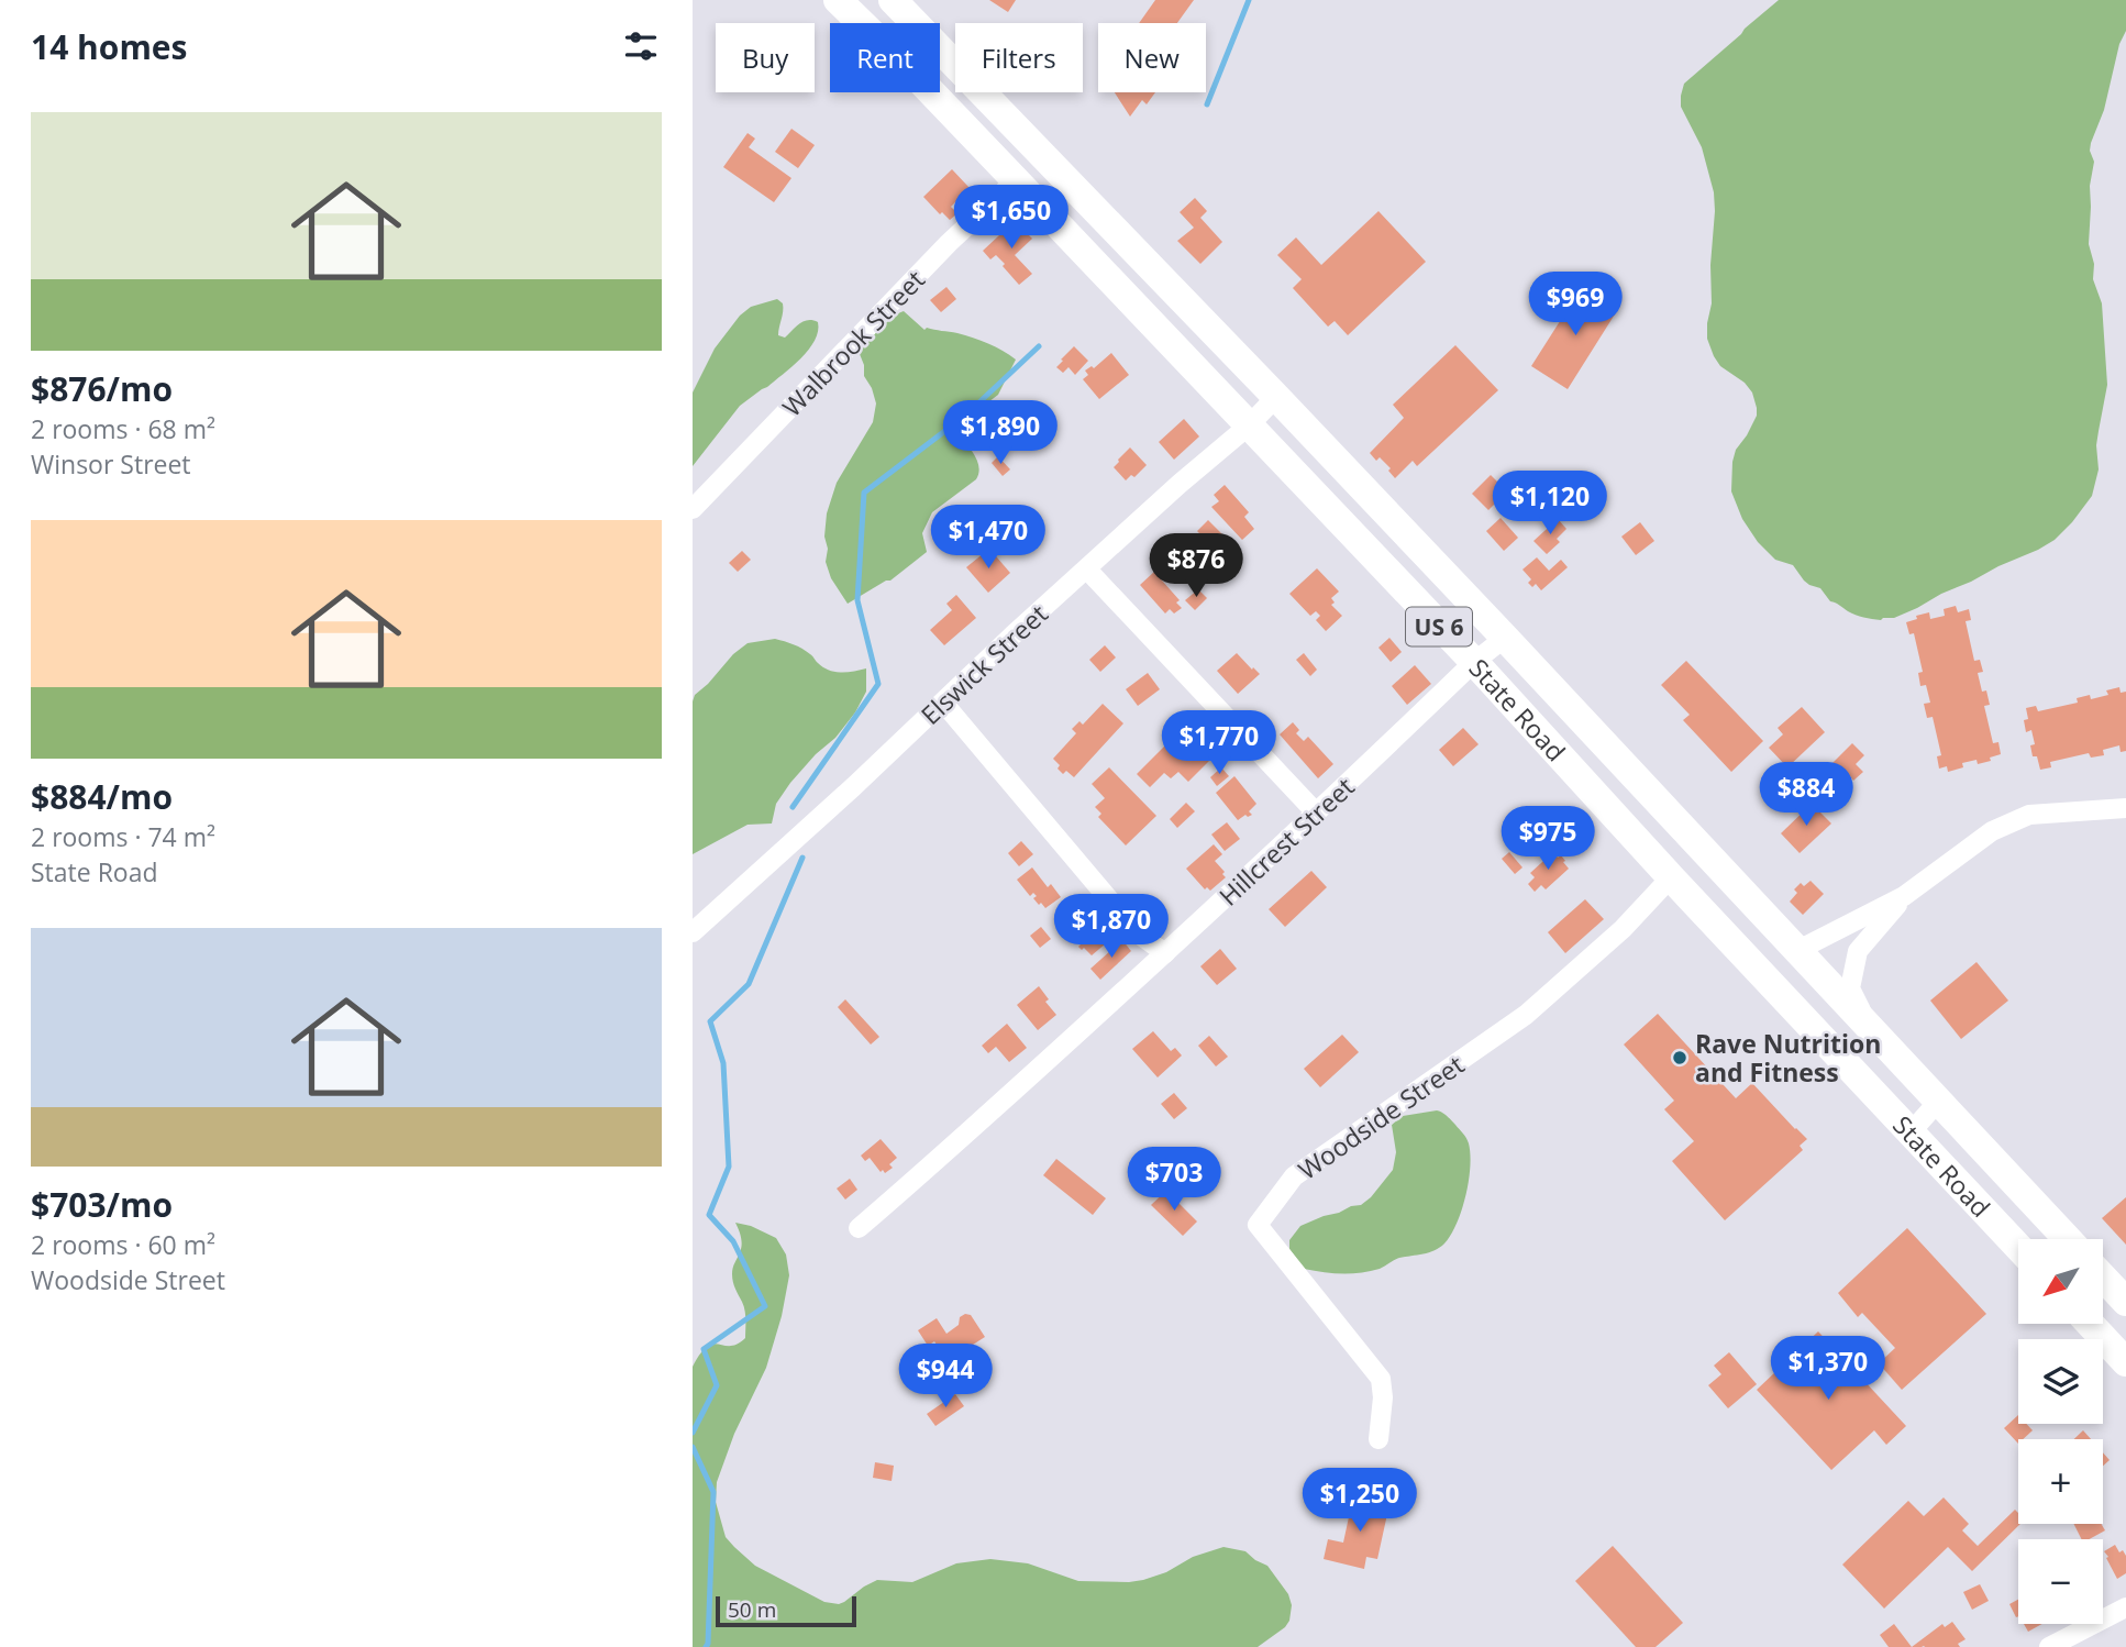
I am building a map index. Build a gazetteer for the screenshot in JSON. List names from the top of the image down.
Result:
{
  "streets": {
    "main road": ["US 6", "State Road"],
    "street": [
      "Walbrook Street",
      "Elswick Street",
      "Hillcrest Street",
      "Woodside Street"
    ]
  },
  "crossings": [
    ["Walbrook Street", "State Road"],
    ["Elswick Street", "State Road"],
    ["State Road", "Hillcrest Street"],
    ["State Road", "Woodside Street"]
  ],
  "places": ["Rave Nutrition and Fitness"],
  "scale_bar": "50 m",
  "north": "bottom left",
  "page": {
    "heading": "14 homes",
    "chip": [
      "Buy",
      "Rent",
      "Filters",
      "New"
    ],
    "list": [
      {
        "name": "$876/mo",
        "note": "2 rooms · 68 m² · Winsor Street"
      },
      {
        "name": "$884/mo",
        "note": "2 rooms · 74 m² · State Road"
      },
      {
        "name": "$703/mo",
        "note": "2 rooms · 60 m² · Woodside Street"
      }
    ],
    "price": [
      "$1,650",
      "$969",
      "$1,890",
      "$1,120",
      "$1,470",
      "$876",
      "$1,770",
      "$884",
      "$975",
      "$1,870",
      "$703",
      "$1,370",
      "$944",
      "$1,250"
    ],
    "map_buttons": ["+", "−"],
    "scale": "50 m"
  }
}
